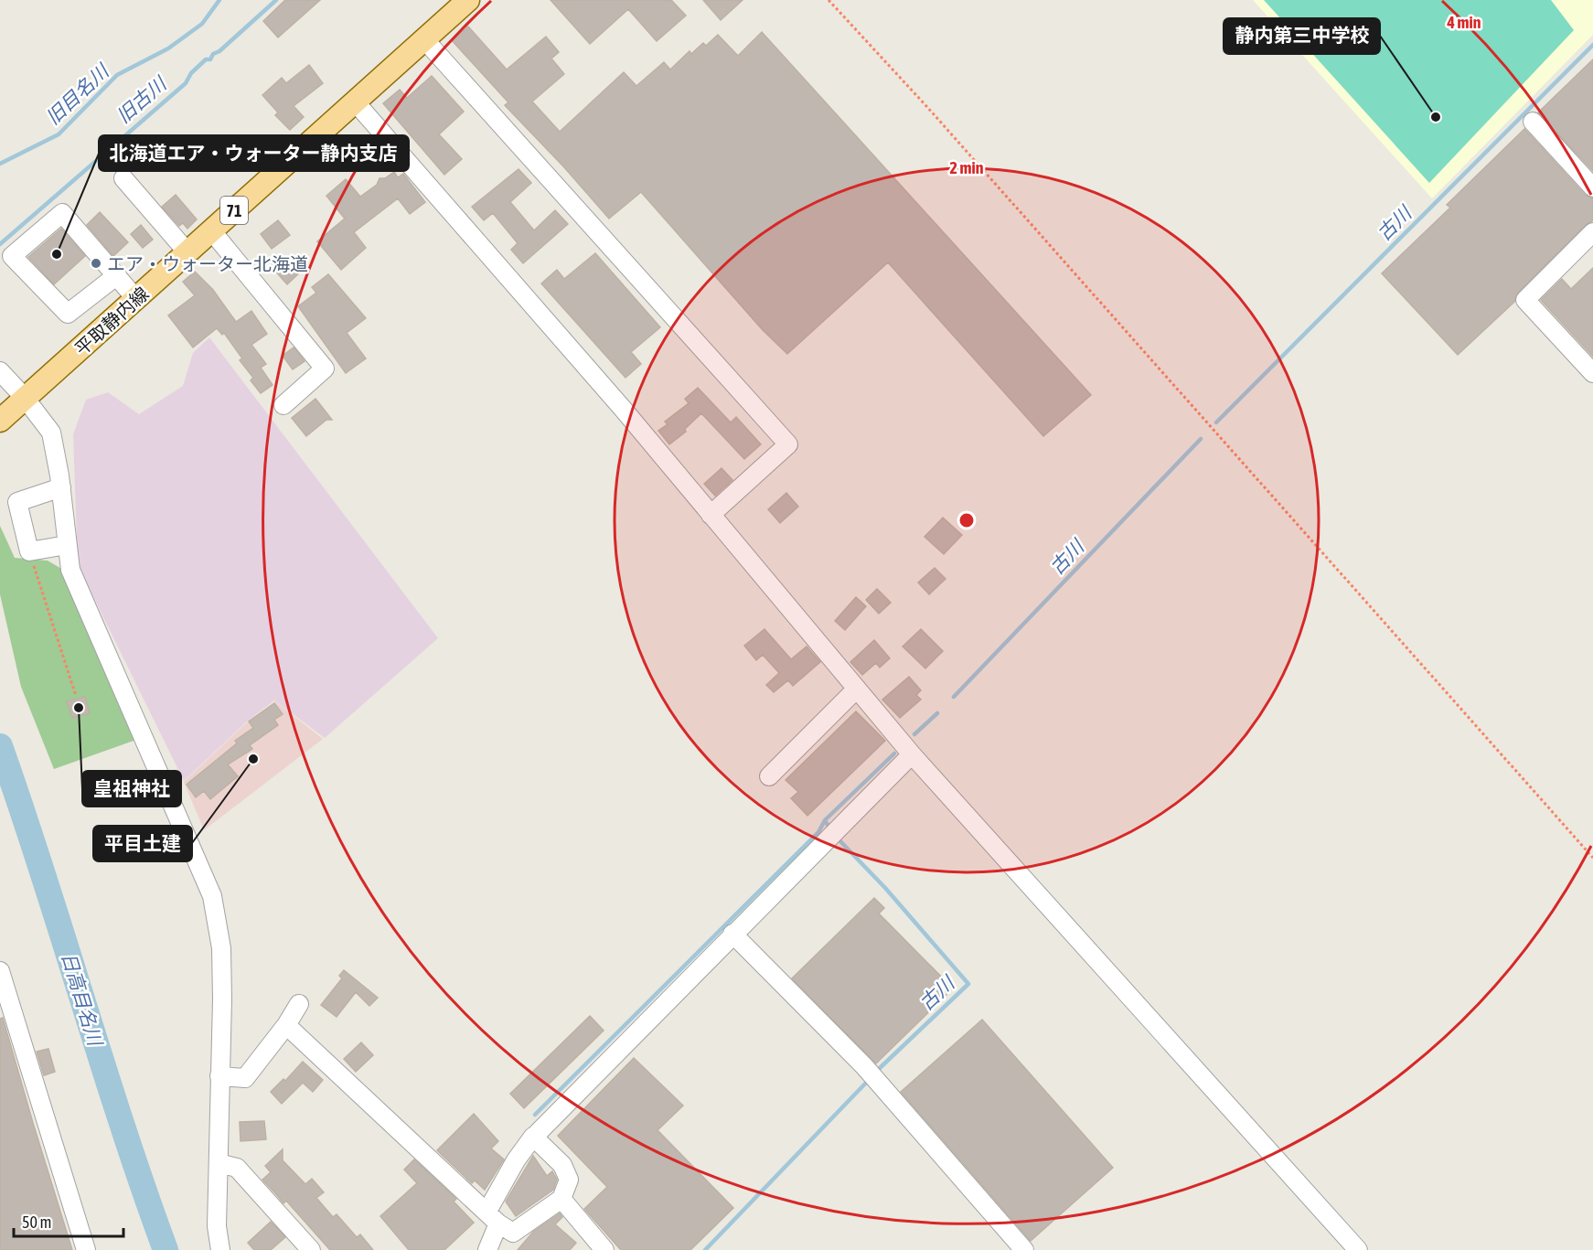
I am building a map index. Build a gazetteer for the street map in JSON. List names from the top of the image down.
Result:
{
  "streets": {
    "main road": ["71", "平取静内線"]
  },
  "water": [
    "旧目名川",
    "旧古川",
    "古川",
    "日高目名川"
  ],
  "places": [
    "静内第三中学校",
    "北海道エア・ウォーター静内支店",
    "エア・ウォーター北海道",
    "皇祖神社",
    "平目土建"
  ],
  "scale_bar": "50 m",
  "rings": ["4 min", "2 min"]
}
